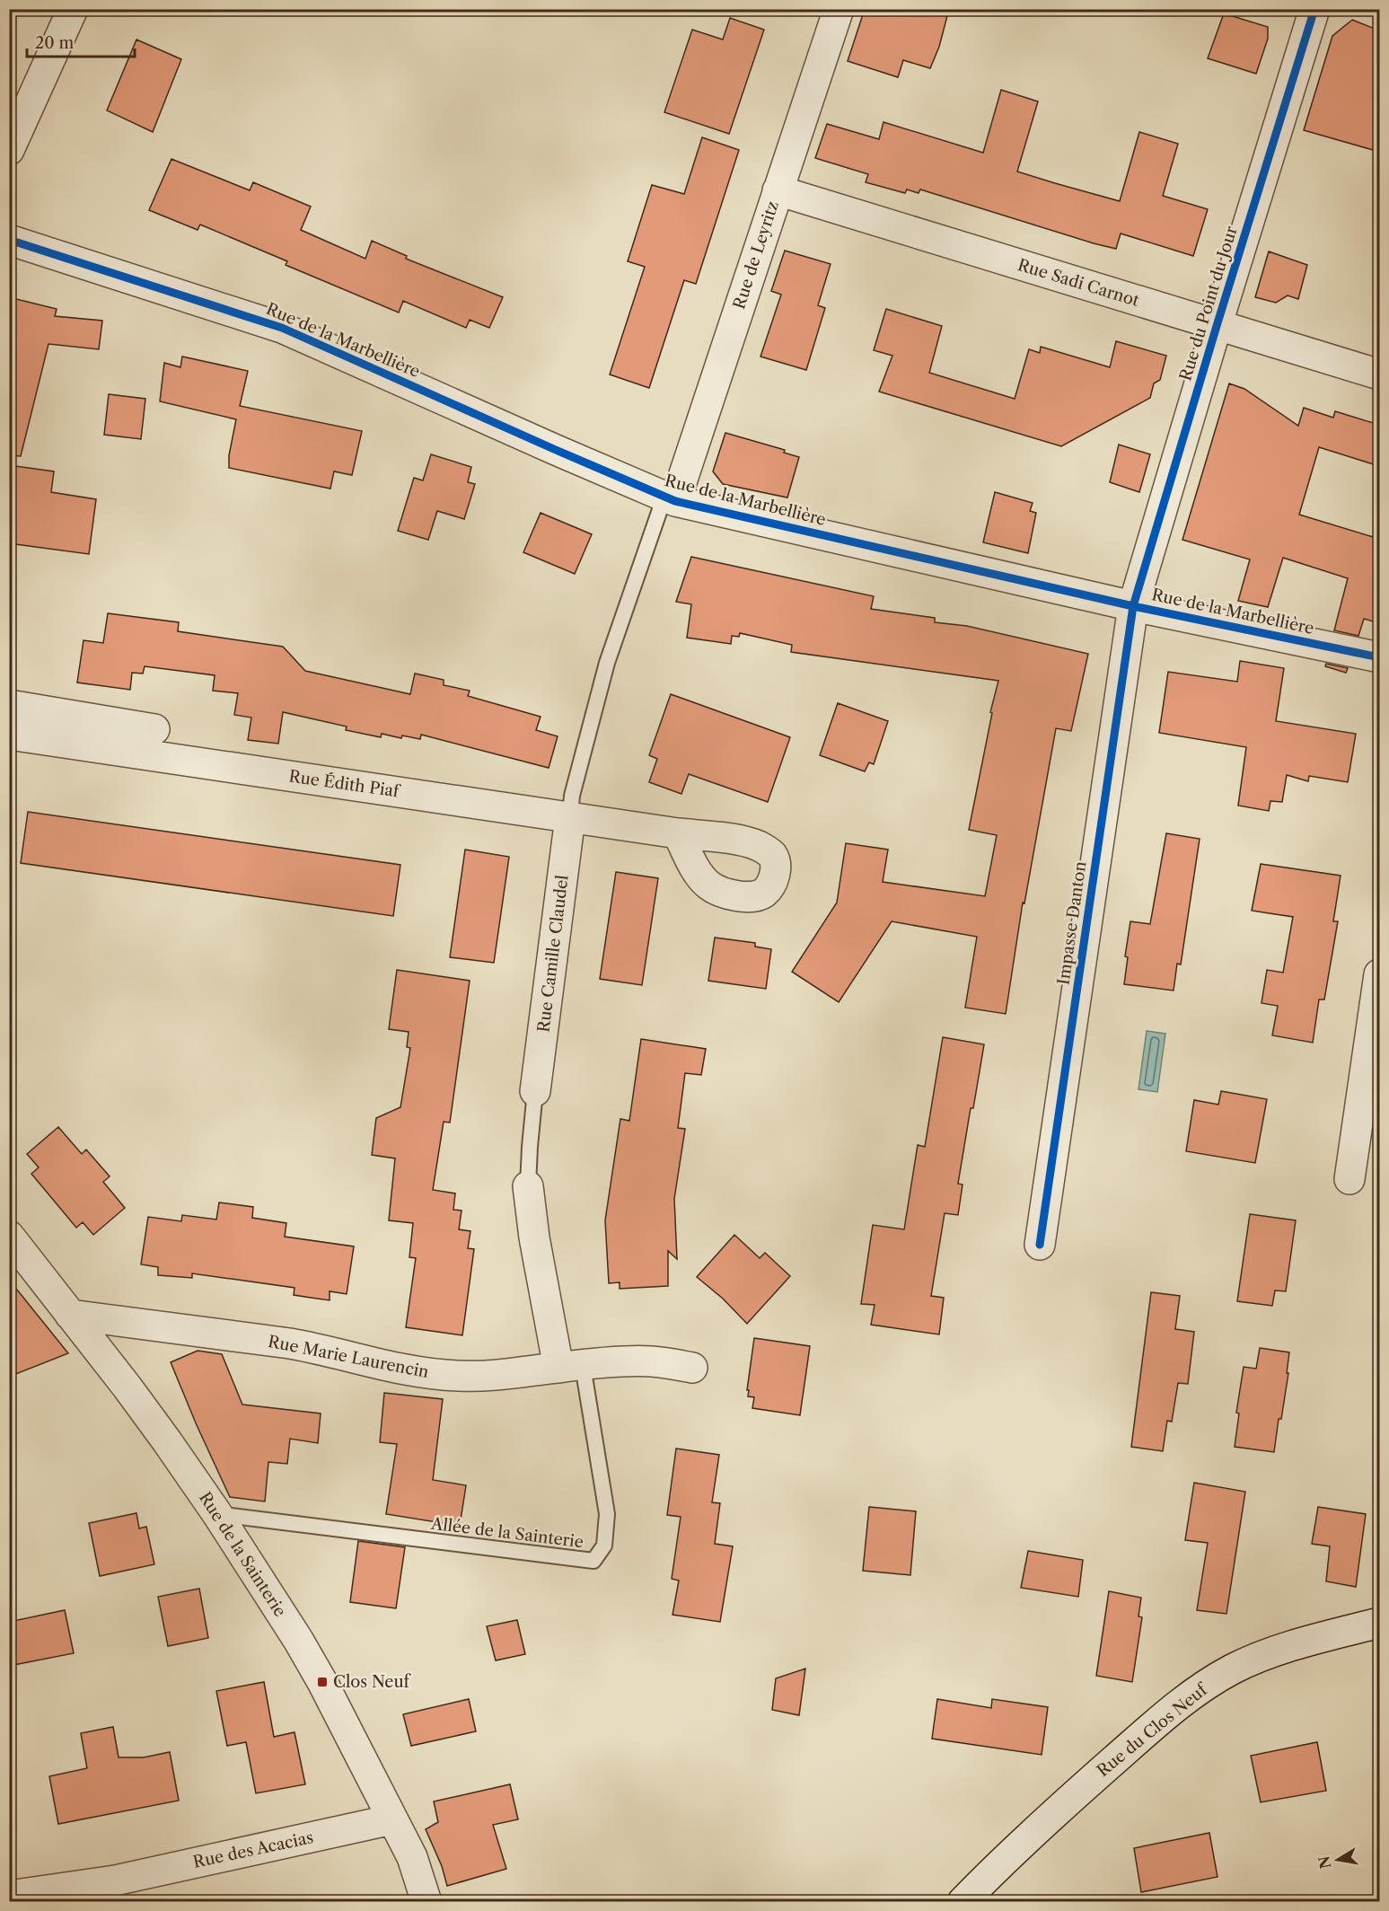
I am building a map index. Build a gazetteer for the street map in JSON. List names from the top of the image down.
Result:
{
  "streets": {
    "street": [
      "Rue de Leyritz",
      "Rue Sadi Carnot",
      "Rue du Point du Jour",
      "Rue de la Marbellière",
      "Rue Édith Piaf",
      "Impasse Danton",
      "Rue Camille Claudel",
      "Rue Marie Laurencin",
      "Rue de la Sainterie",
      "Rue du Clos Neuf",
      "Rue des Acacias"
    ],
    "lane": ["Allée de la Sainterie"]
  },
  "crossings": [
    ["Rue de Leyritz", "Rue Sadi Carnot"],
    ["Rue de Leyritz", "Rue de la Marbellière"],
    ["Rue Sadi Carnot", "Rue du Point du Jour"],
    ["Rue du Point du Jour", "Rue de la Marbellière"],
    ["Rue du Point du Jour", "Impasse Danton"],
    ["Rue de la Marbellière", "Impasse Danton"],
    ["Rue Édith Piaf", "Rue Camille Claudel"],
    ["Rue Marie Laurencin", "Allée de la Sainterie"],
    ["Rue Marie Laurencin", "Rue de la Sainterie"],
    ["Allée de la Sainterie", "Rue de la Sainterie"],
    ["Rue de la Sainterie", "Rue des Acacias"]
  ],
  "places": {
    "transit": ["Clos Neuf"]
  },
  "scale_bar": "20 m",
  "north": "left"
}
